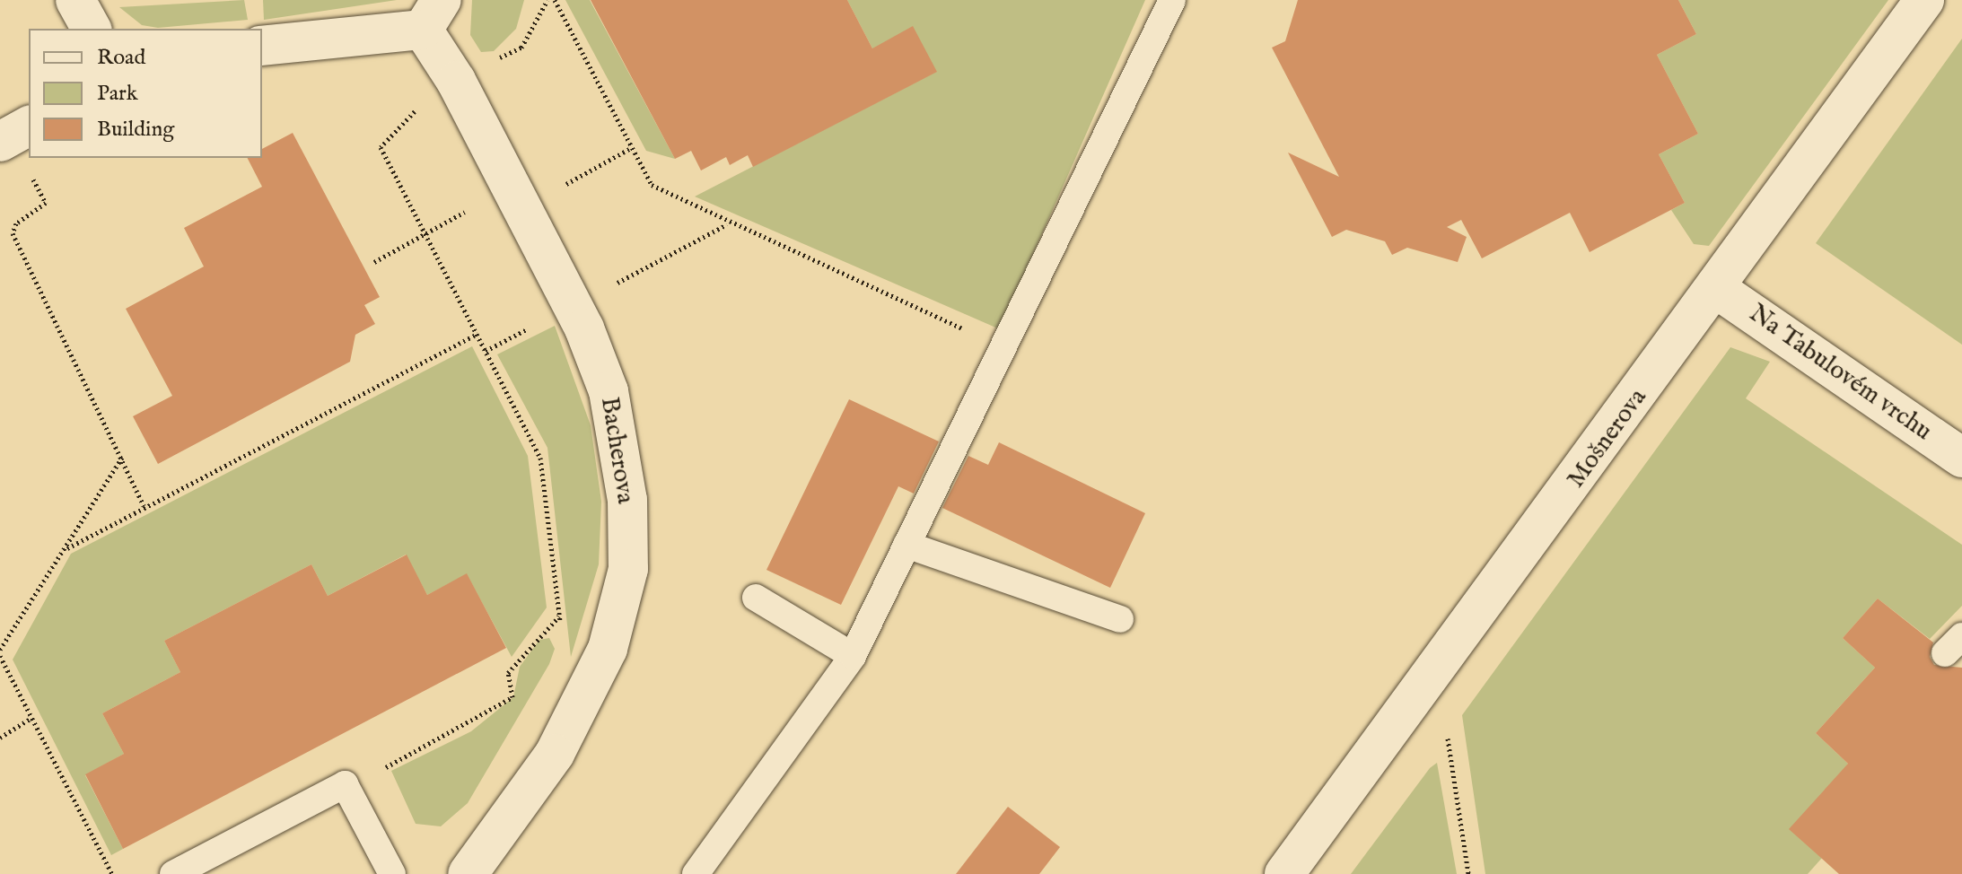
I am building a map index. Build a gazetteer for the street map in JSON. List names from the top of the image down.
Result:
{
  "streets": {
    "street": ["Na Tabulovém vrchu", "Mošnerova", "Bacherova"]
  },
  "crossings": [
    ["Na Tabulovém vrchu", "Mošnerova"]
  ],
  "legend": ["Road", "Park", "Building"]
}
